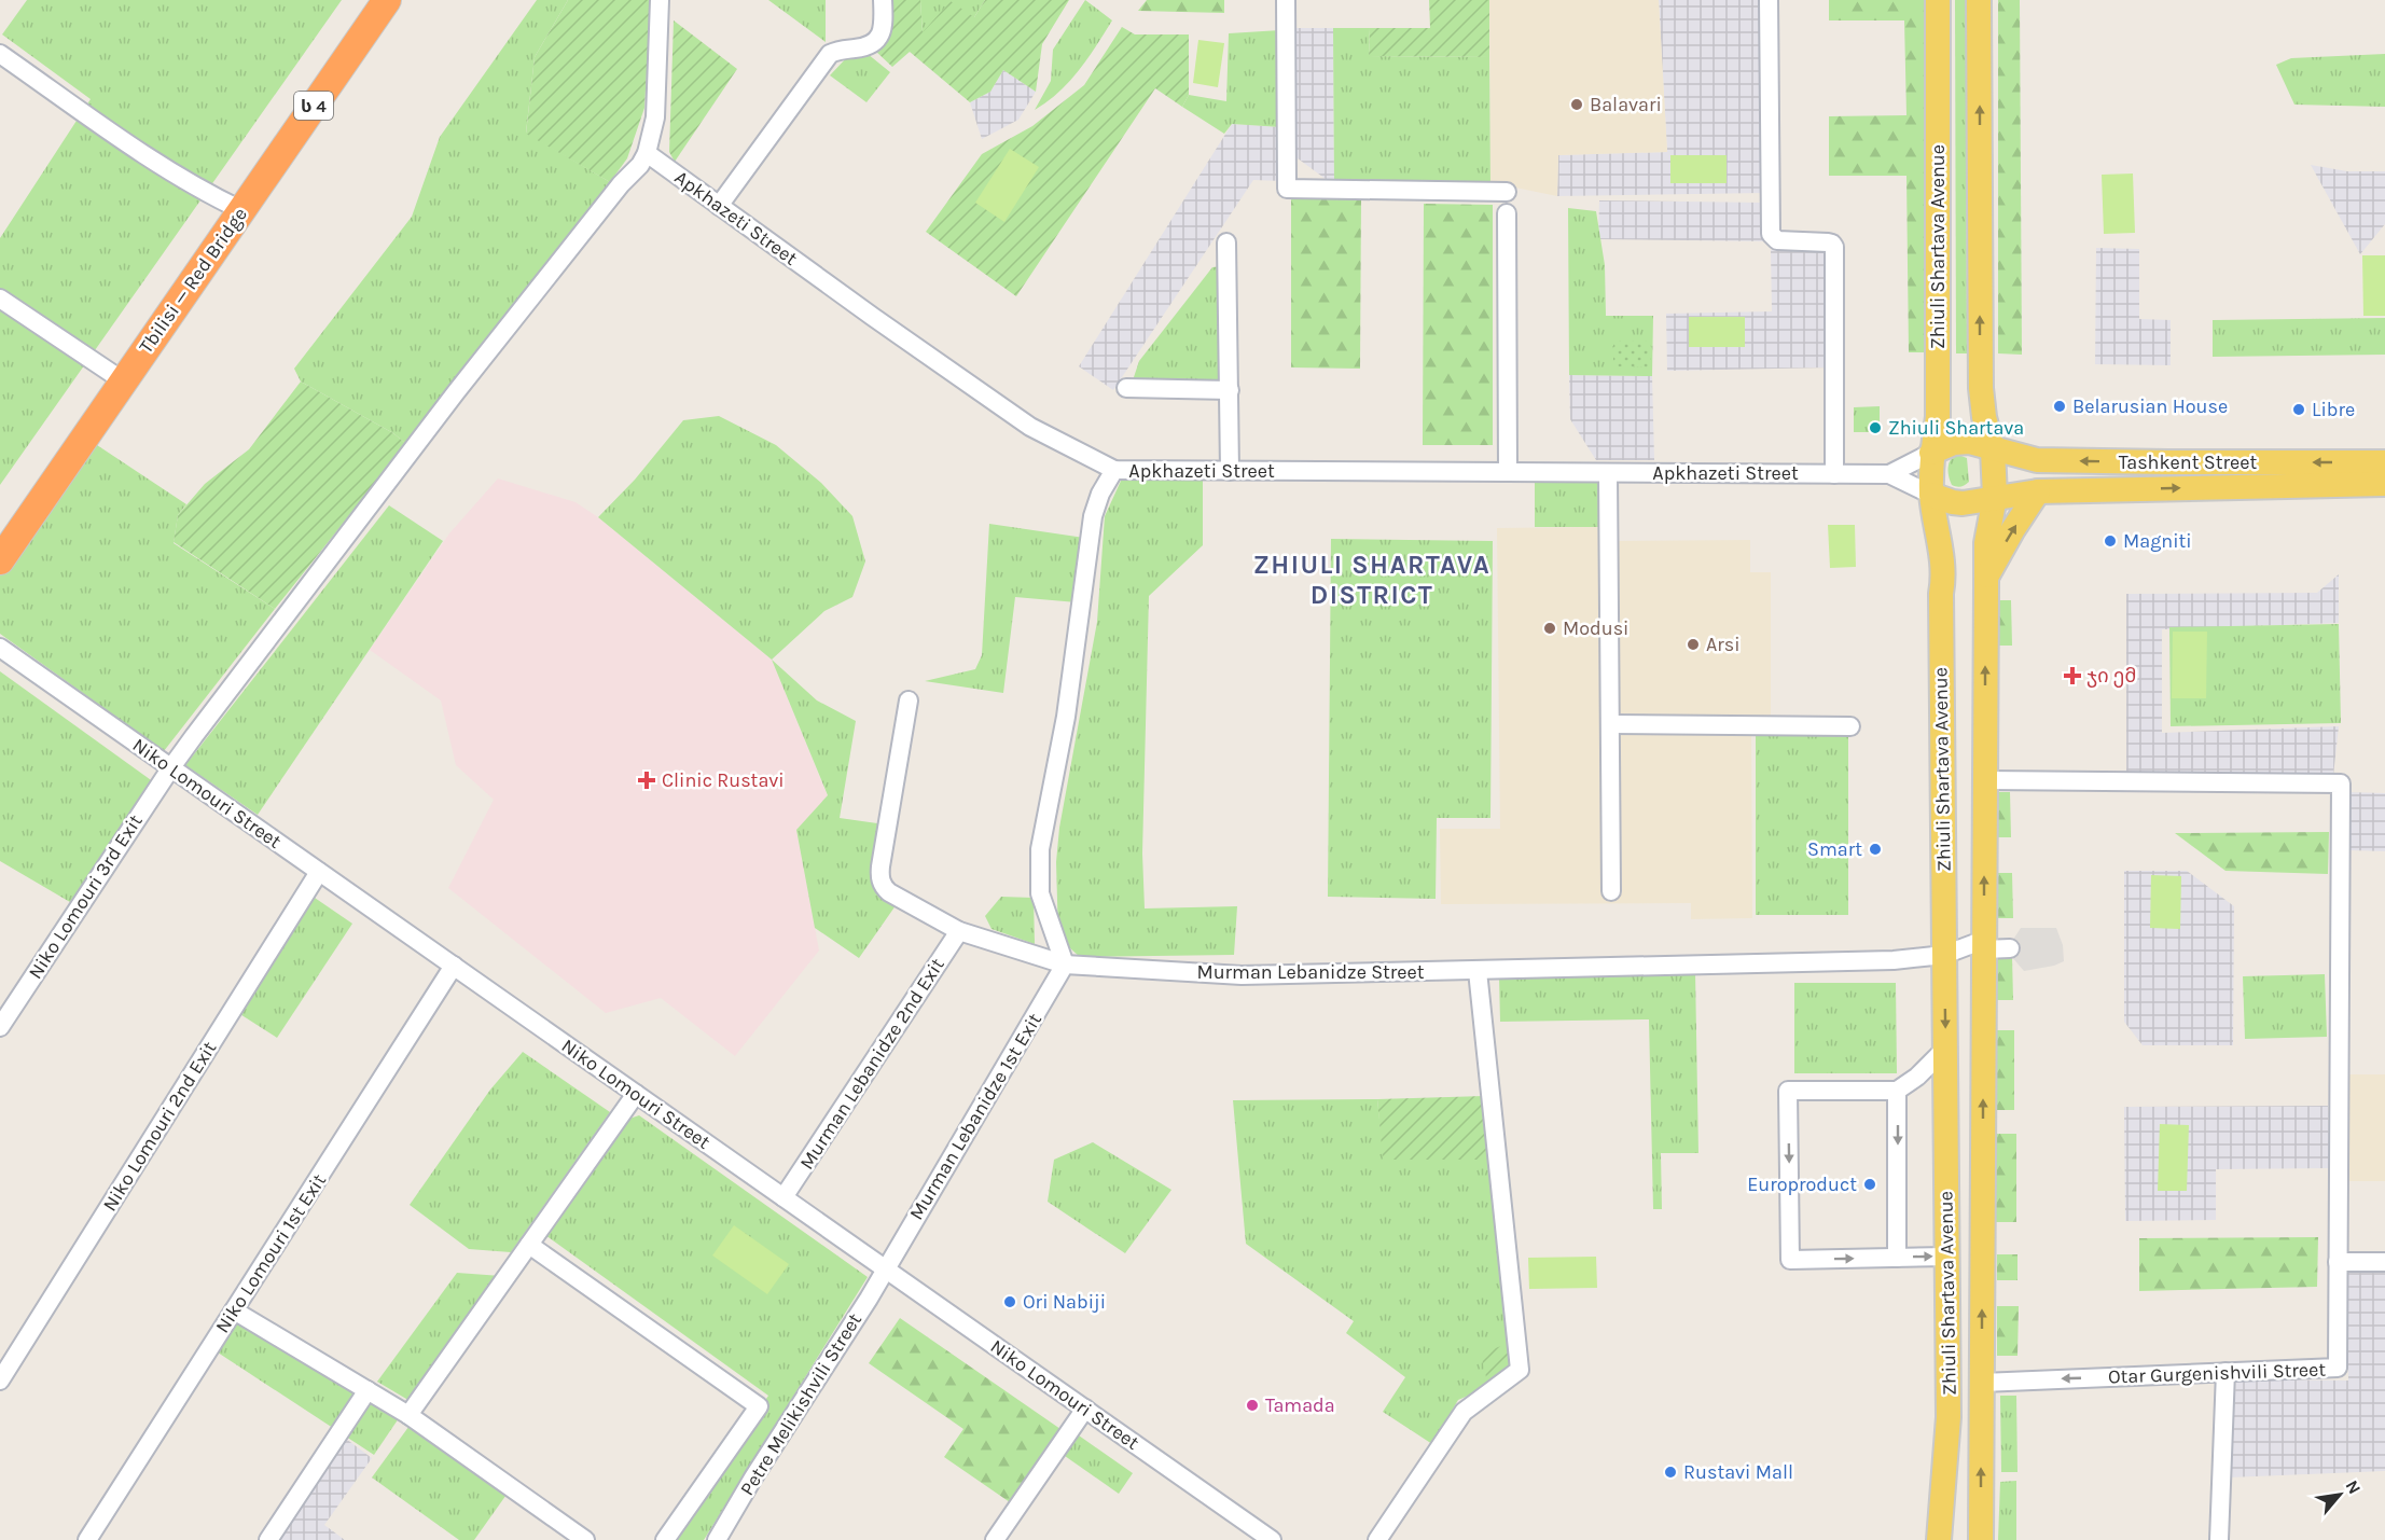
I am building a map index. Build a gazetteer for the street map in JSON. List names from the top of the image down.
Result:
{
  "streets": {
    "highway": ["ს 4", "Tbilisi — Red Bridge"],
    "main road": ["Zhiuli Shartava Avenue", "Tashkent Street"],
    "street": [
      "Apkhazeti Street",
      "Niko Lomouri Street",
      "Niko Lomouri 3rd Exit",
      "Murman Lebanidze Street",
      "Murman Lebanidze 2nd Exit",
      "Murman Lebanidze 1st Exit",
      "Niko Lomouri 2nd Exit",
      "Niko Lomouri 1st Exit",
      "Otar Gurgenishvili Street",
      "Petre Melikishvili Street"
    ]
  },
  "crossings": [
    ["Apkhazeti Street", "Zhiuli Shartava Avenue"],
    ["Apkhazeti Street", "Tashkent Street"],
    ["Apkhazeti Street", "Niko Lomouri 3rd Exit"],
    ["Zhiuli Shartava Avenue", "Tashkent Street"],
    ["Zhiuli Shartava Avenue", "Murman Lebanidze Street"],
    ["Zhiuli Shartava Avenue", "Otar Gurgenishvili Street"],
    ["Niko Lomouri Street", "Niko Lomouri 3rd Exit"],
    ["Niko Lomouri Street", "Murman Lebanidze 2nd Exit"],
    ["Niko Lomouri Street", "Murman Lebanidze 1st Exit"],
    ["Niko Lomouri Street", "Niko Lomouri 2nd Exit"],
    ["Niko Lomouri Street", "Niko Lomouri 1st Exit"],
    ["Niko Lomouri Street", "Petre Melikishvili Street"],
    ["Murman Lebanidze Street", "Murman Lebanidze 2nd Exit"],
    ["Murman Lebanidze Street", "Murman Lebanidze 1st Exit"],
    ["Murman Lebanidze 1st Exit", "Petre Melikishvili Street"]
  ],
  "one_way": ["Otar Gurgenishvili Street"],
  "districts": ["ZHIULI SHARTAVA DISTRICT"],
  "places": {
    "other": [
      "Balavari",
      "Belarusian House",
      "Libre",
      "Zhiuli Shartava",
      "Magniti",
      "Modusi",
      "Arsi",
      "Smart",
      "Europroduct",
      "Ori Nabiji",
      "Tamada",
      "Rustavi Mall"
    ],
    "health": ["ჯი ემ", "Clinic Rustavi"]
  },
  "north": "top right"
}
